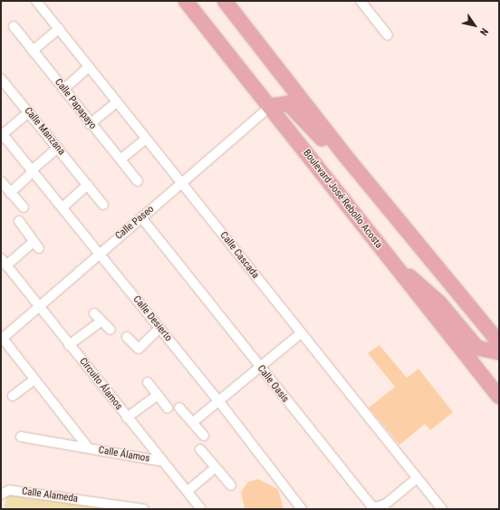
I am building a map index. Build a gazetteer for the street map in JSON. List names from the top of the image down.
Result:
{
  "streets": {
    "main road": ["Boulevard José Rebollo Acosta"],
    "street": [
      "Calle Papapayo",
      "Calle Manzana",
      "Calle Paseo",
      "Calle Cascada",
      "Calle Desierto",
      "Circuito Álamos",
      "Calle Oasis",
      "Calle Álamos",
      "Calle Alameda"
    ]
  },
  "crossings": [
    ["Boulevard José Rebollo Acosta", "Calle Paseo"],
    ["Calle Paseo", "Calle Cascada"],
    ["Calle Paseo", "Calle Desierto"],
    ["Calle Paseo", "Circuito Álamos"],
    ["Calle Paseo", "Calle Oasis"],
    ["Calle Cascada", "Calle Oasis"],
    ["Circuito Álamos", "Calle Álamos"]
  ],
  "north": "bottom right"
}
